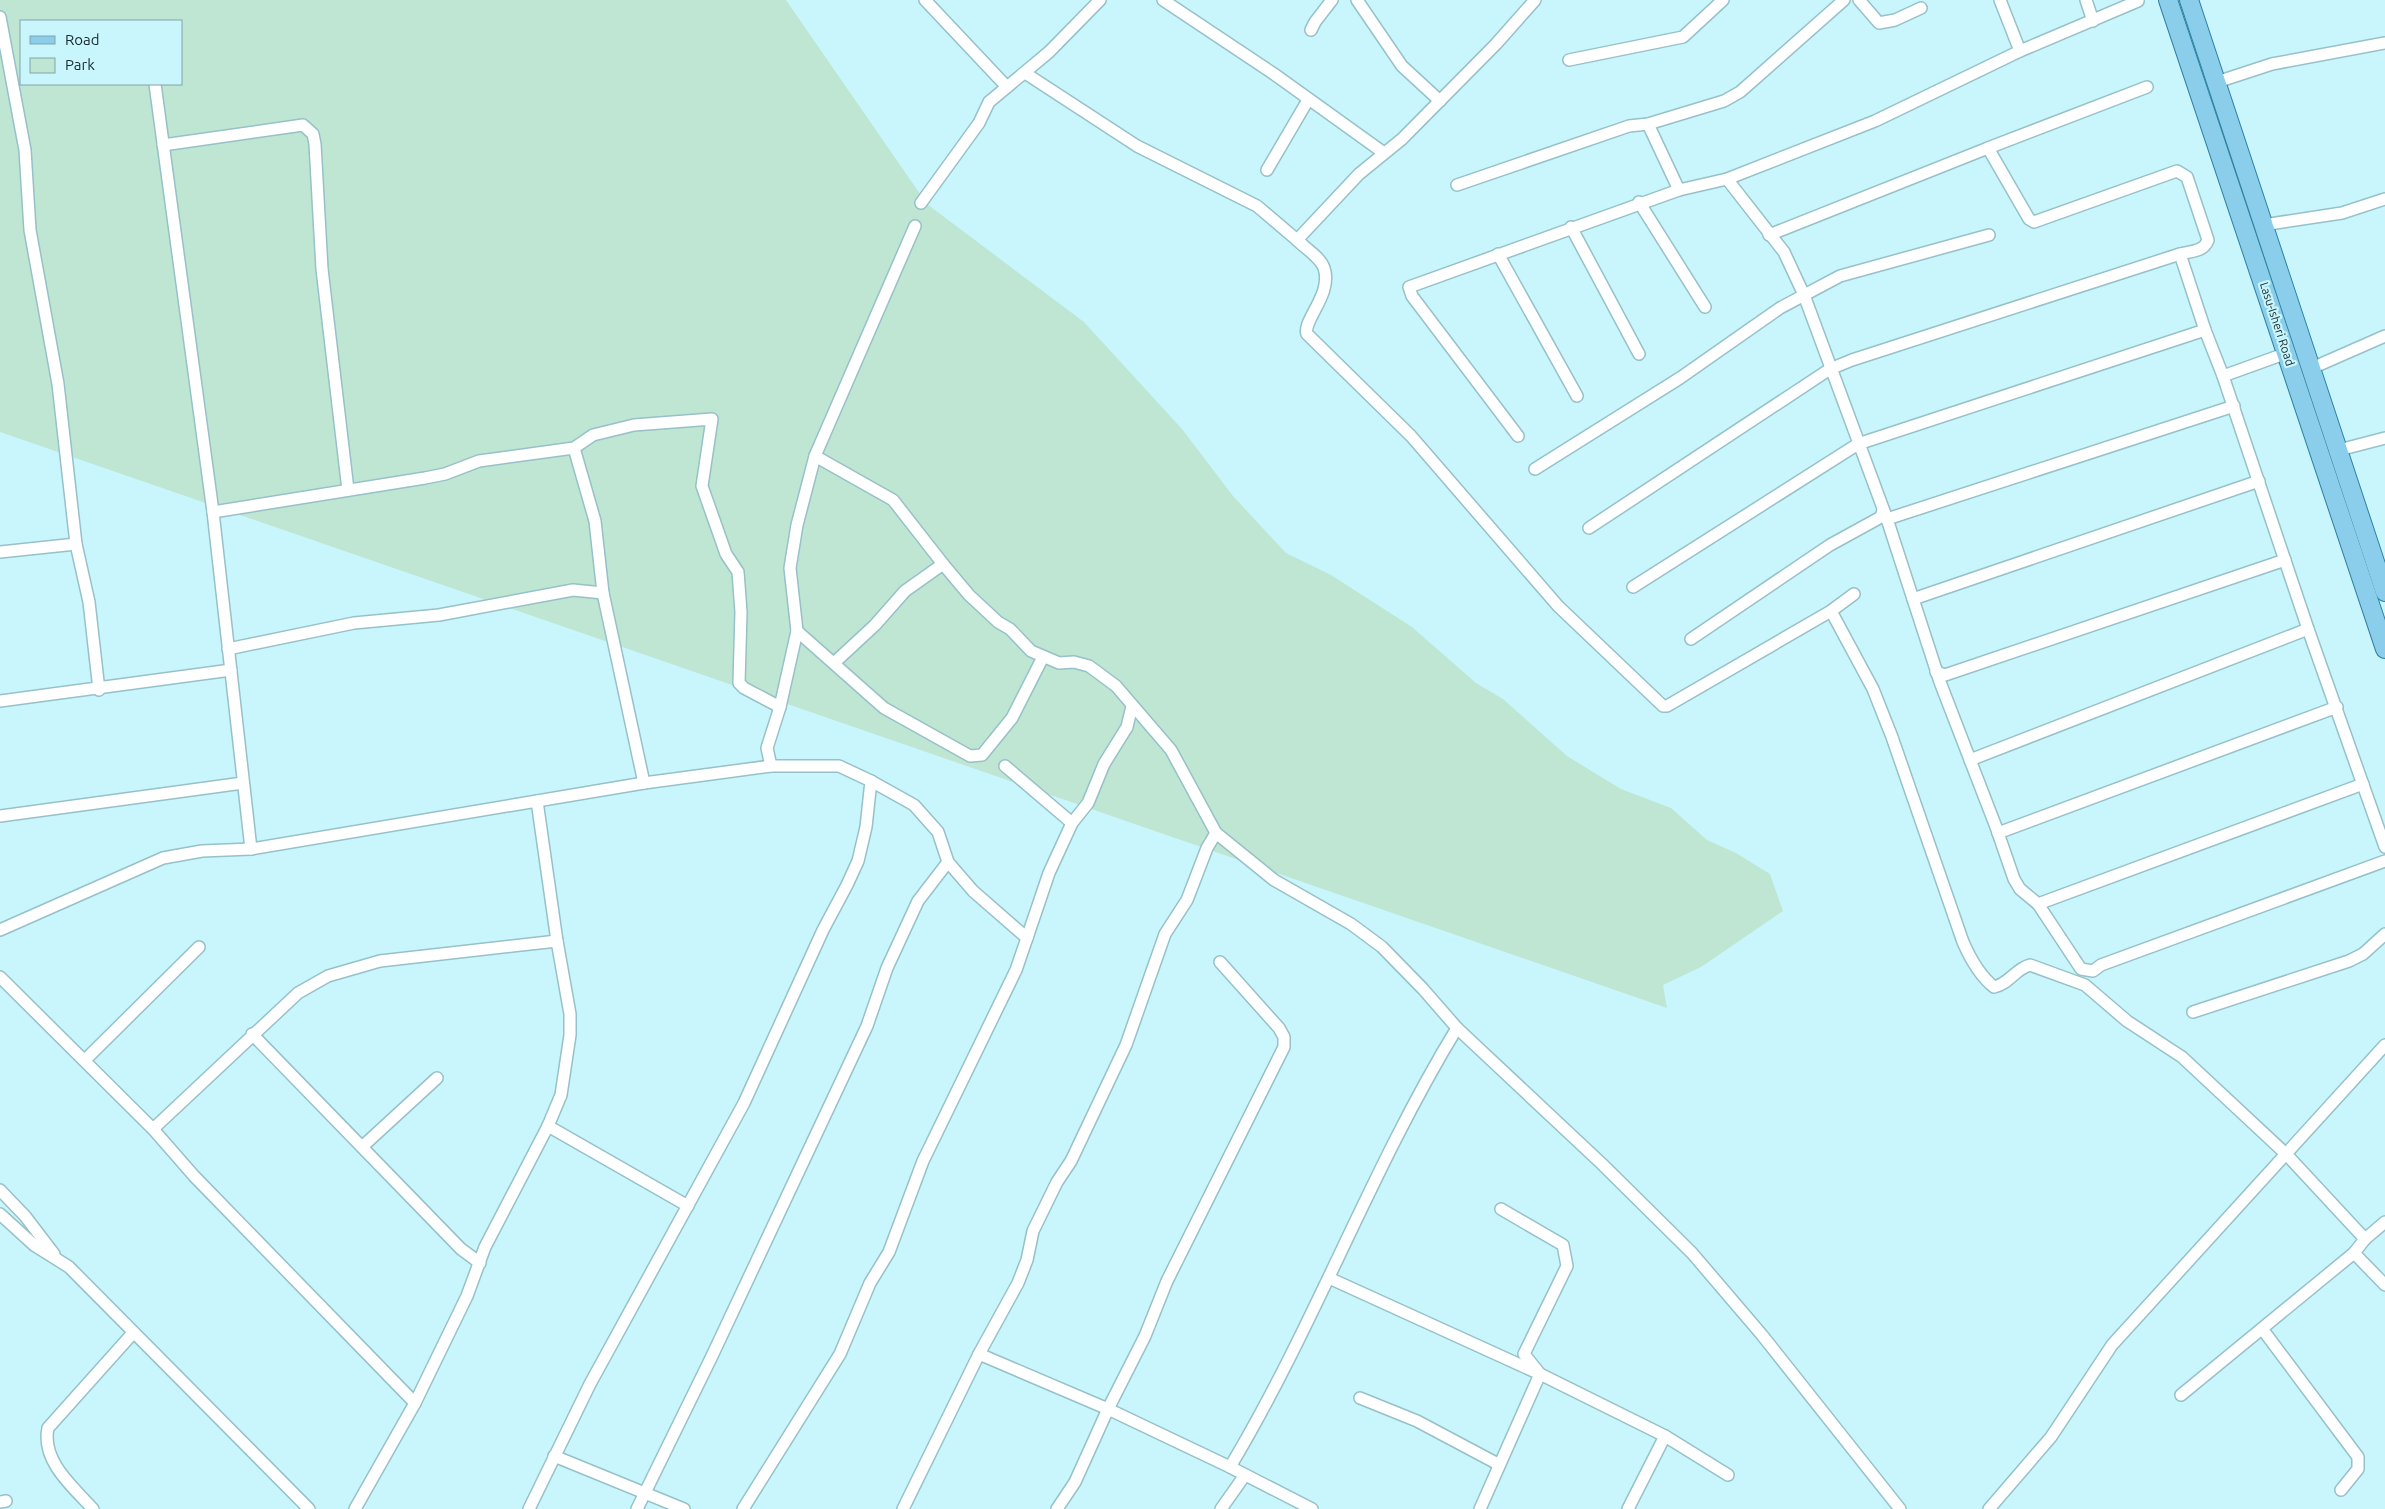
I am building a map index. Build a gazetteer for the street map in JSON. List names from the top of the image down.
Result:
{
  "streets": {
    "main road": ["Lasu-Isheri Road"]
  },
  "legend": ["Road", "Park"]
}
